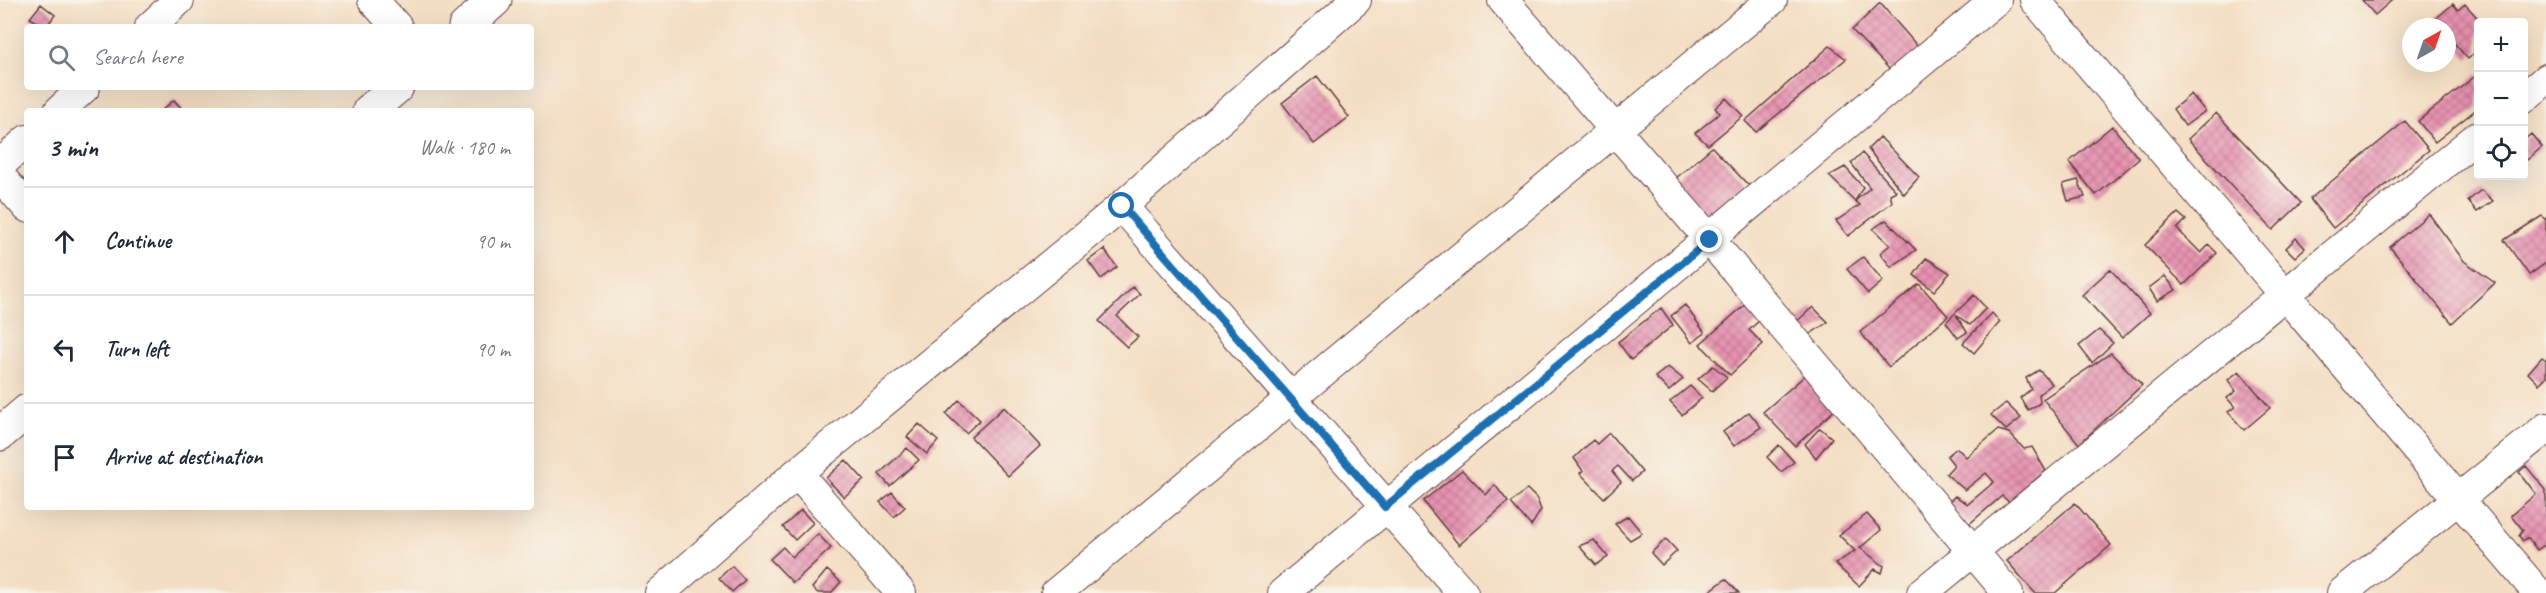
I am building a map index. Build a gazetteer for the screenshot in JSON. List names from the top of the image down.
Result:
{
  "north": "top right",
  "page": {
    "map_buttons": ["+", "−"],
    "search": "Search here",
    "heading": ["3 min", "Walk · 180 m"],
    "list": [
      ["Continue", "90 m"],
      ["Turn left", "90 m"],
      "Arrive at destination"
    ]
  }
}
